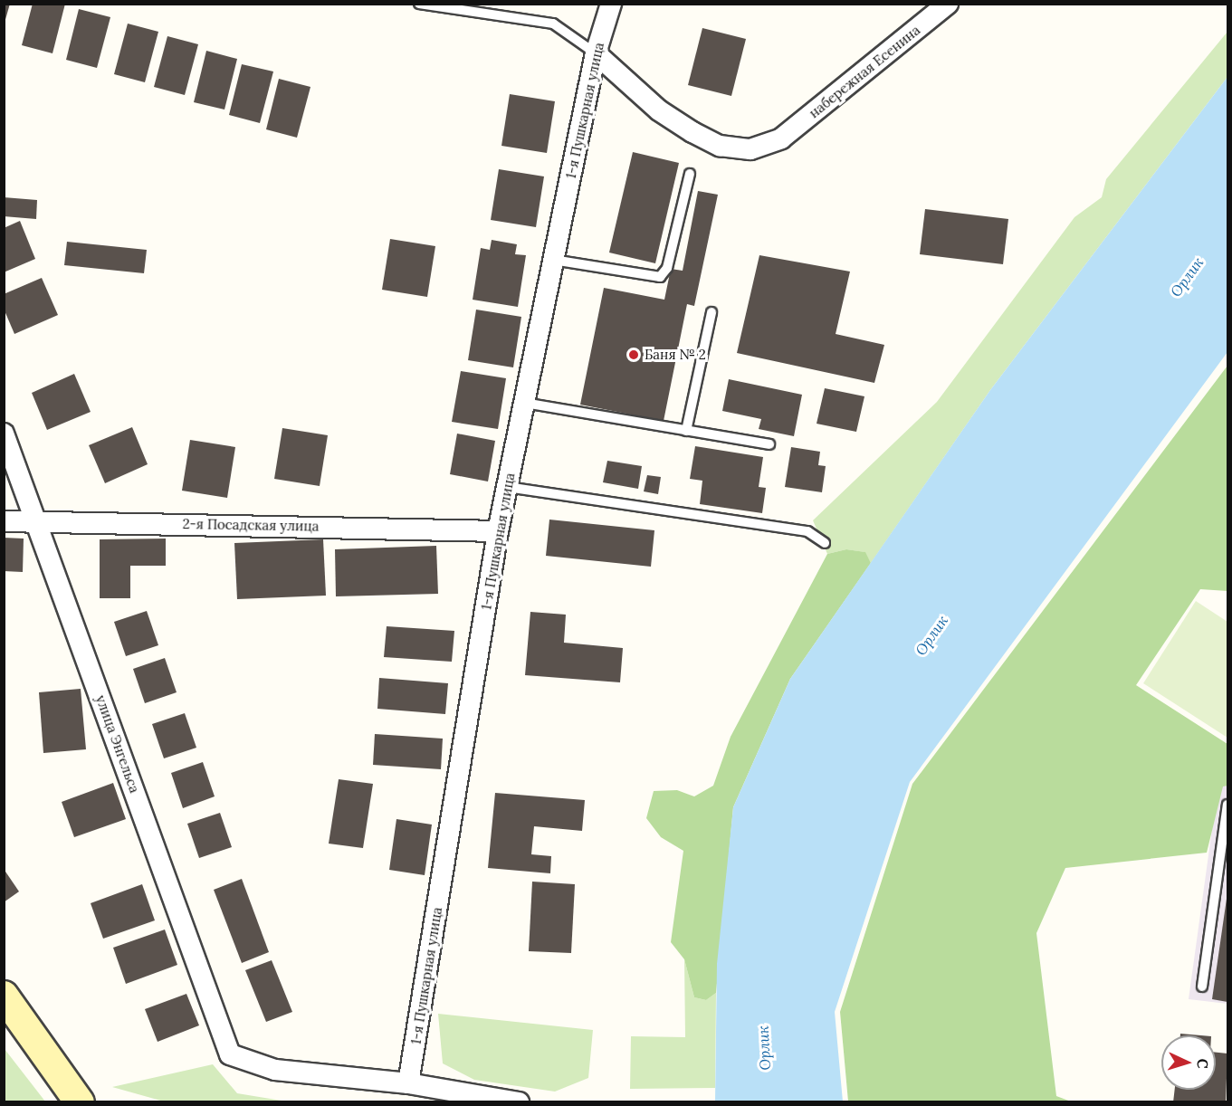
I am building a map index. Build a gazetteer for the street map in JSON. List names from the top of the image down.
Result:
{
  "streets": {
    "street": [
      "набережная Есенина",
      "1-я Пушкарная улица",
      "2-я Посадская улица",
      "улица Энгельса"
    ]
  },
  "crossings": [
    ["набережная Есенина", "1-я Пушкарная улица"],
    ["1-я Пушкарная улица", "2-я Посадская улица"],
    ["1-я Пушкарная улица", "улица Энгельса"],
    ["2-я Посадская улица", "улица Энгельса"]
  ],
  "water": ["Орлик"],
  "places": ["Баня № 2"],
  "north": "right"
}
